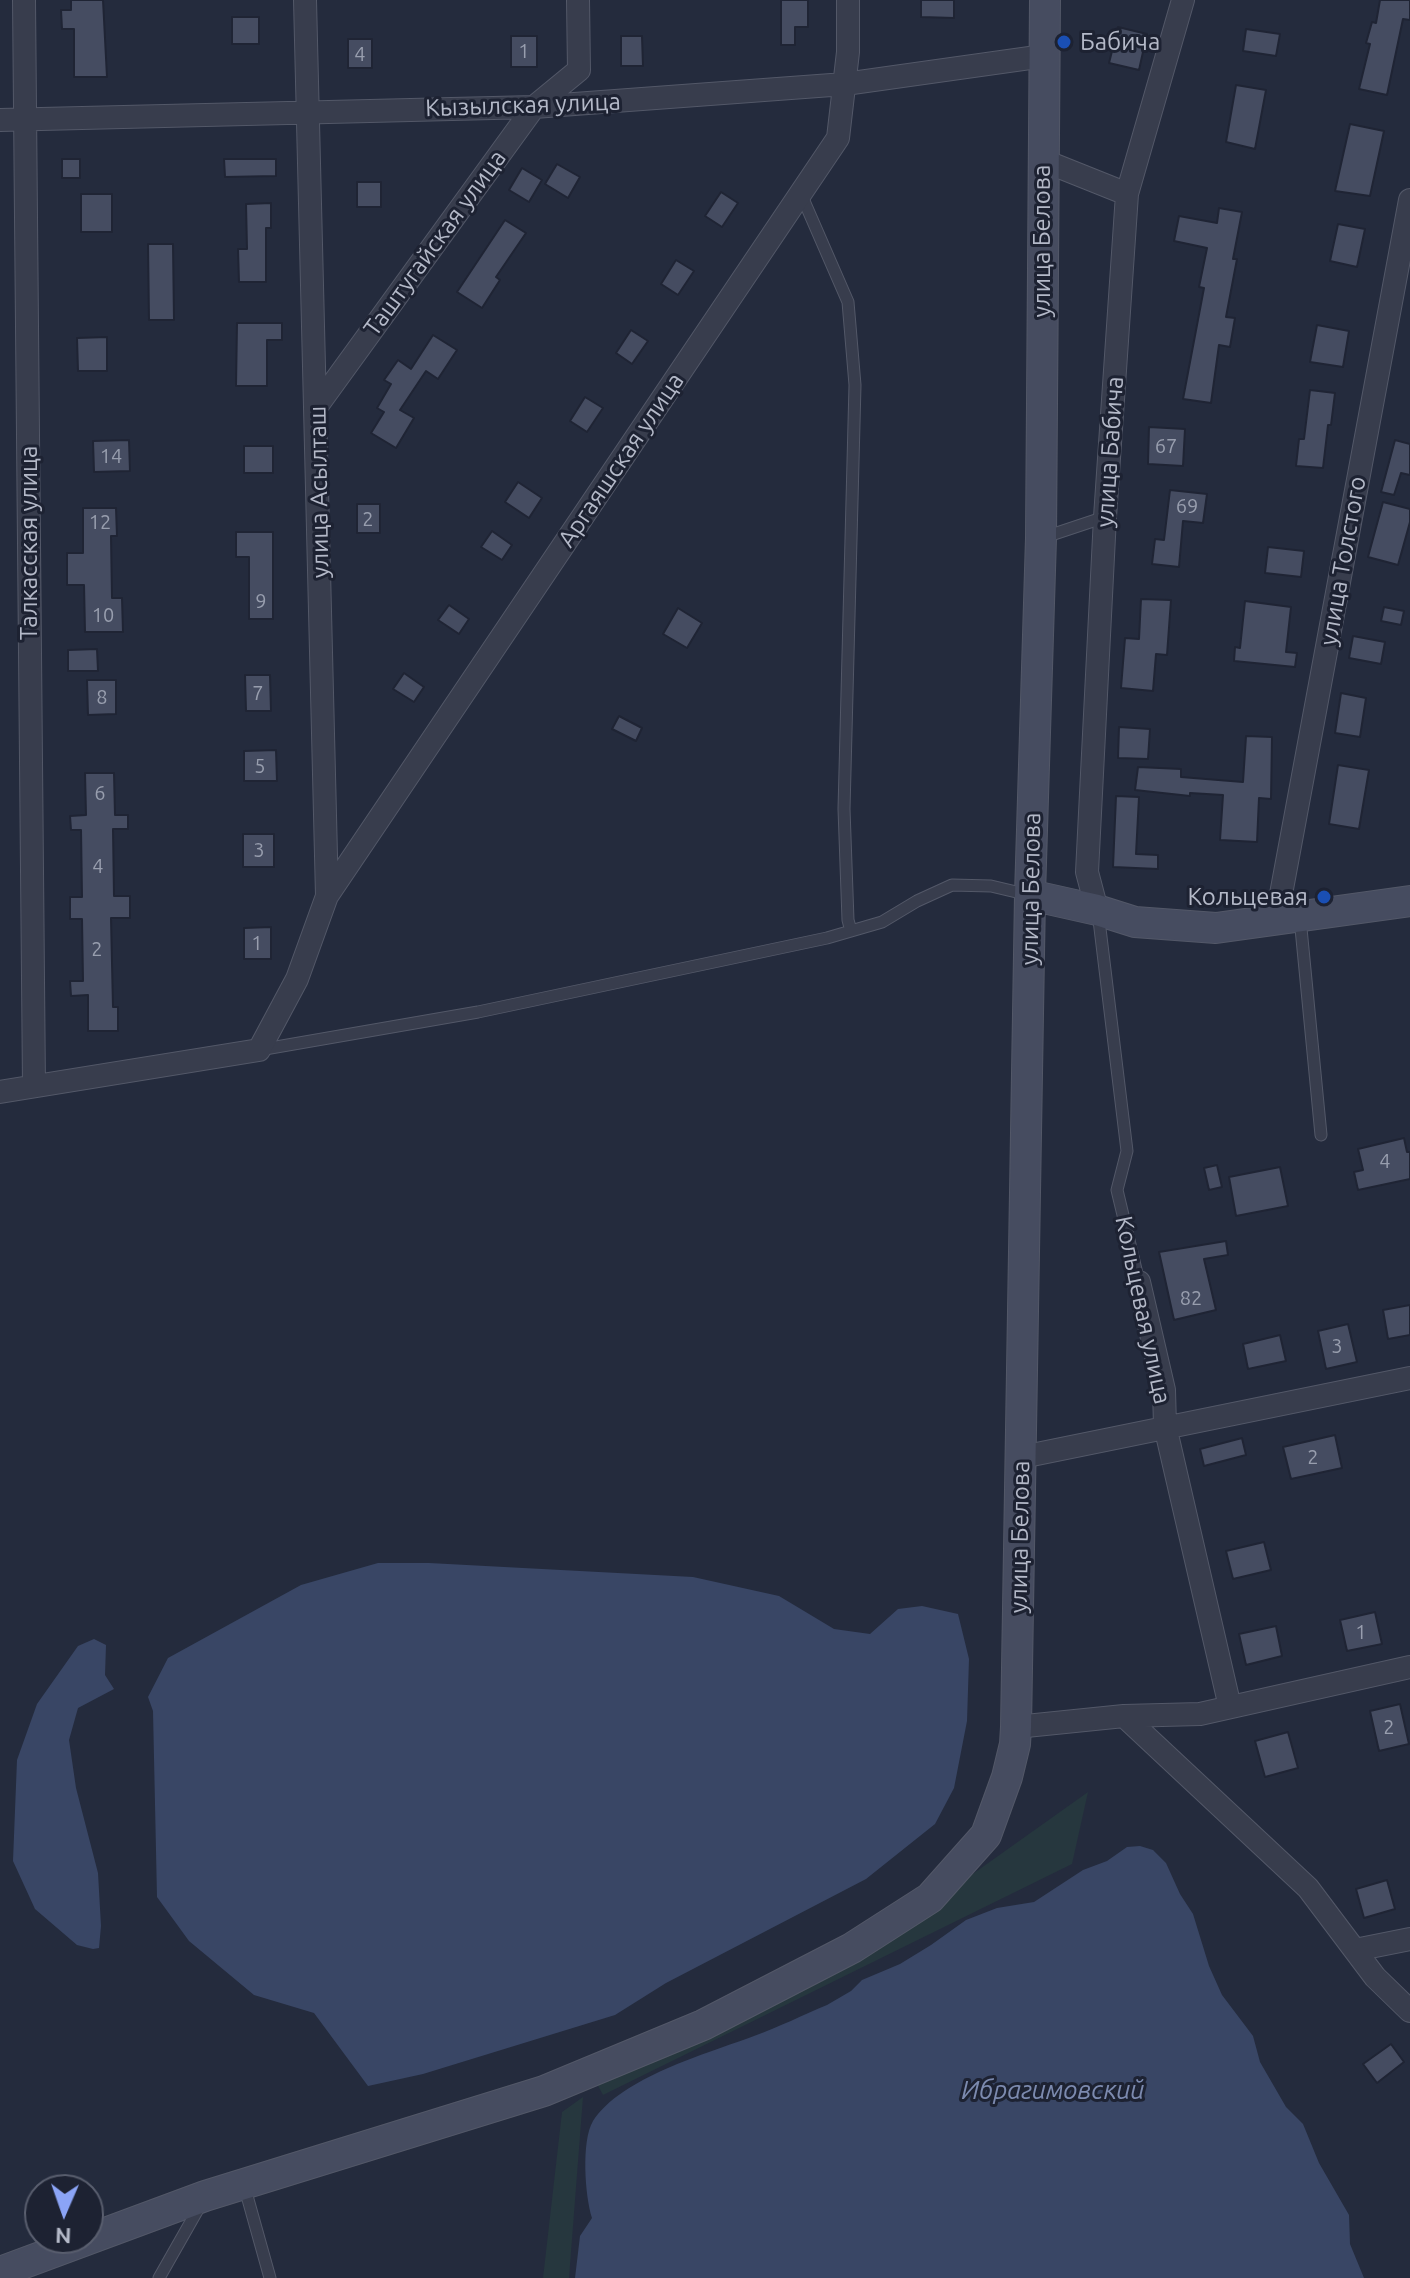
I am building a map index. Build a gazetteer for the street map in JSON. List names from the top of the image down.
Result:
{
  "streets": {
    "main road": ["улица Белова"],
    "street": [
      "Кызылская улица",
      "Таштугайская улица",
      "улица Бабича",
      "Аргаяшская улица",
      "улица Асылташ",
      "Талкасская улица",
      "улица Толстого",
      "Кольцевая улица"
    ]
  },
  "crossings": [
    ["Кызылская улица", "улица Белова"],
    ["Кызылская улица", "Таштугайская улица"],
    ["Кызылская улица", "Аргаяшская улица"],
    ["Кызылская улица", "улица Асылташ"],
    ["Кызылская улица", "Талкасская улица"],
    ["Таштугайская улица", "улица Асылташ"],
    ["улица Бабича", "Кольцевая улица"],
    ["Аргаяшская улица", "улица Асылташ"]
  ],
  "water": ["Ибрагимовский"],
  "places": ["Бабича", "Кольцевая"],
  "house_numbers": [
    "1",
    "4",
    "67",
    "14",
    "69",
    "2",
    "12",
    "9",
    "10",
    "7",
    "8",
    "5",
    "6",
    "3",
    "4",
    "1",
    "2",
    "4",
    "82",
    "3",
    "2",
    "1",
    "2"
  ],
  "north": "bottom"
}
